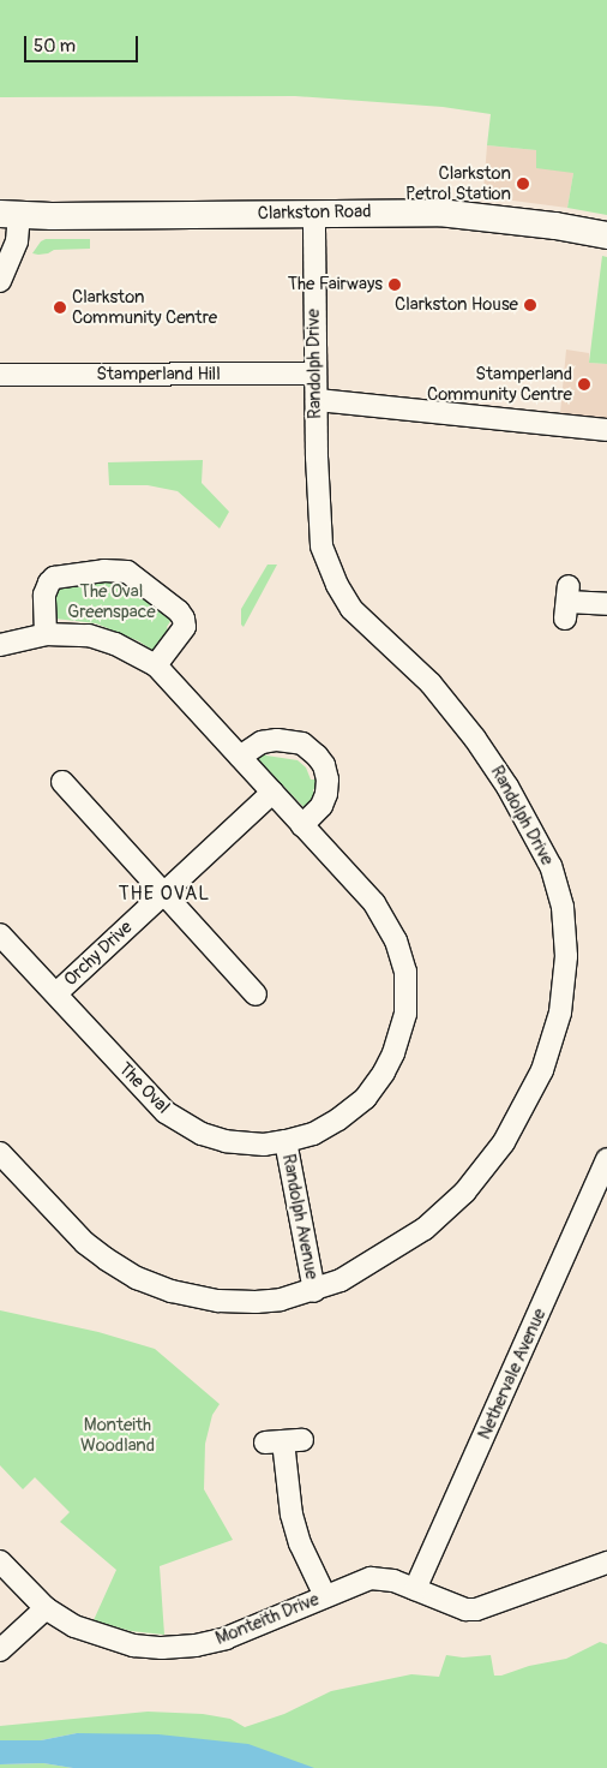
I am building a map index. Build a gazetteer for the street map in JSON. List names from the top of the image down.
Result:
{
  "streets": {
    "main road": ["Clarkston Road"],
    "street": [
      "Randolph Drive",
      "Stamperland Hill",
      "Orchy Drive",
      "The Oval",
      "Randolph Avenue",
      "Nethervale Avenue",
      "Monteith Drive"
    ]
  },
  "crossings": [
    ["Clarkston Road", "Randolph Drive"],
    ["Randolph Drive", "Stamperland Hill"],
    ["Randolph Drive", "Randolph Avenue"],
    ["Orchy Drive", "The Oval"],
    ["The Oval", "Randolph Avenue"],
    ["Nethervale Avenue", "Monteith Drive"]
  ],
  "districts": ["THE OVAL"],
  "parks": ["The Oval Greenspace", "Monteith Woodland"],
  "places": [
    "Clarkston Petrol Station",
    "The Fairways",
    "Clarkston House",
    "Clarkston Community Centre",
    "Stamperland Community Centre"
  ],
  "scale_bar": "50 m"
}
